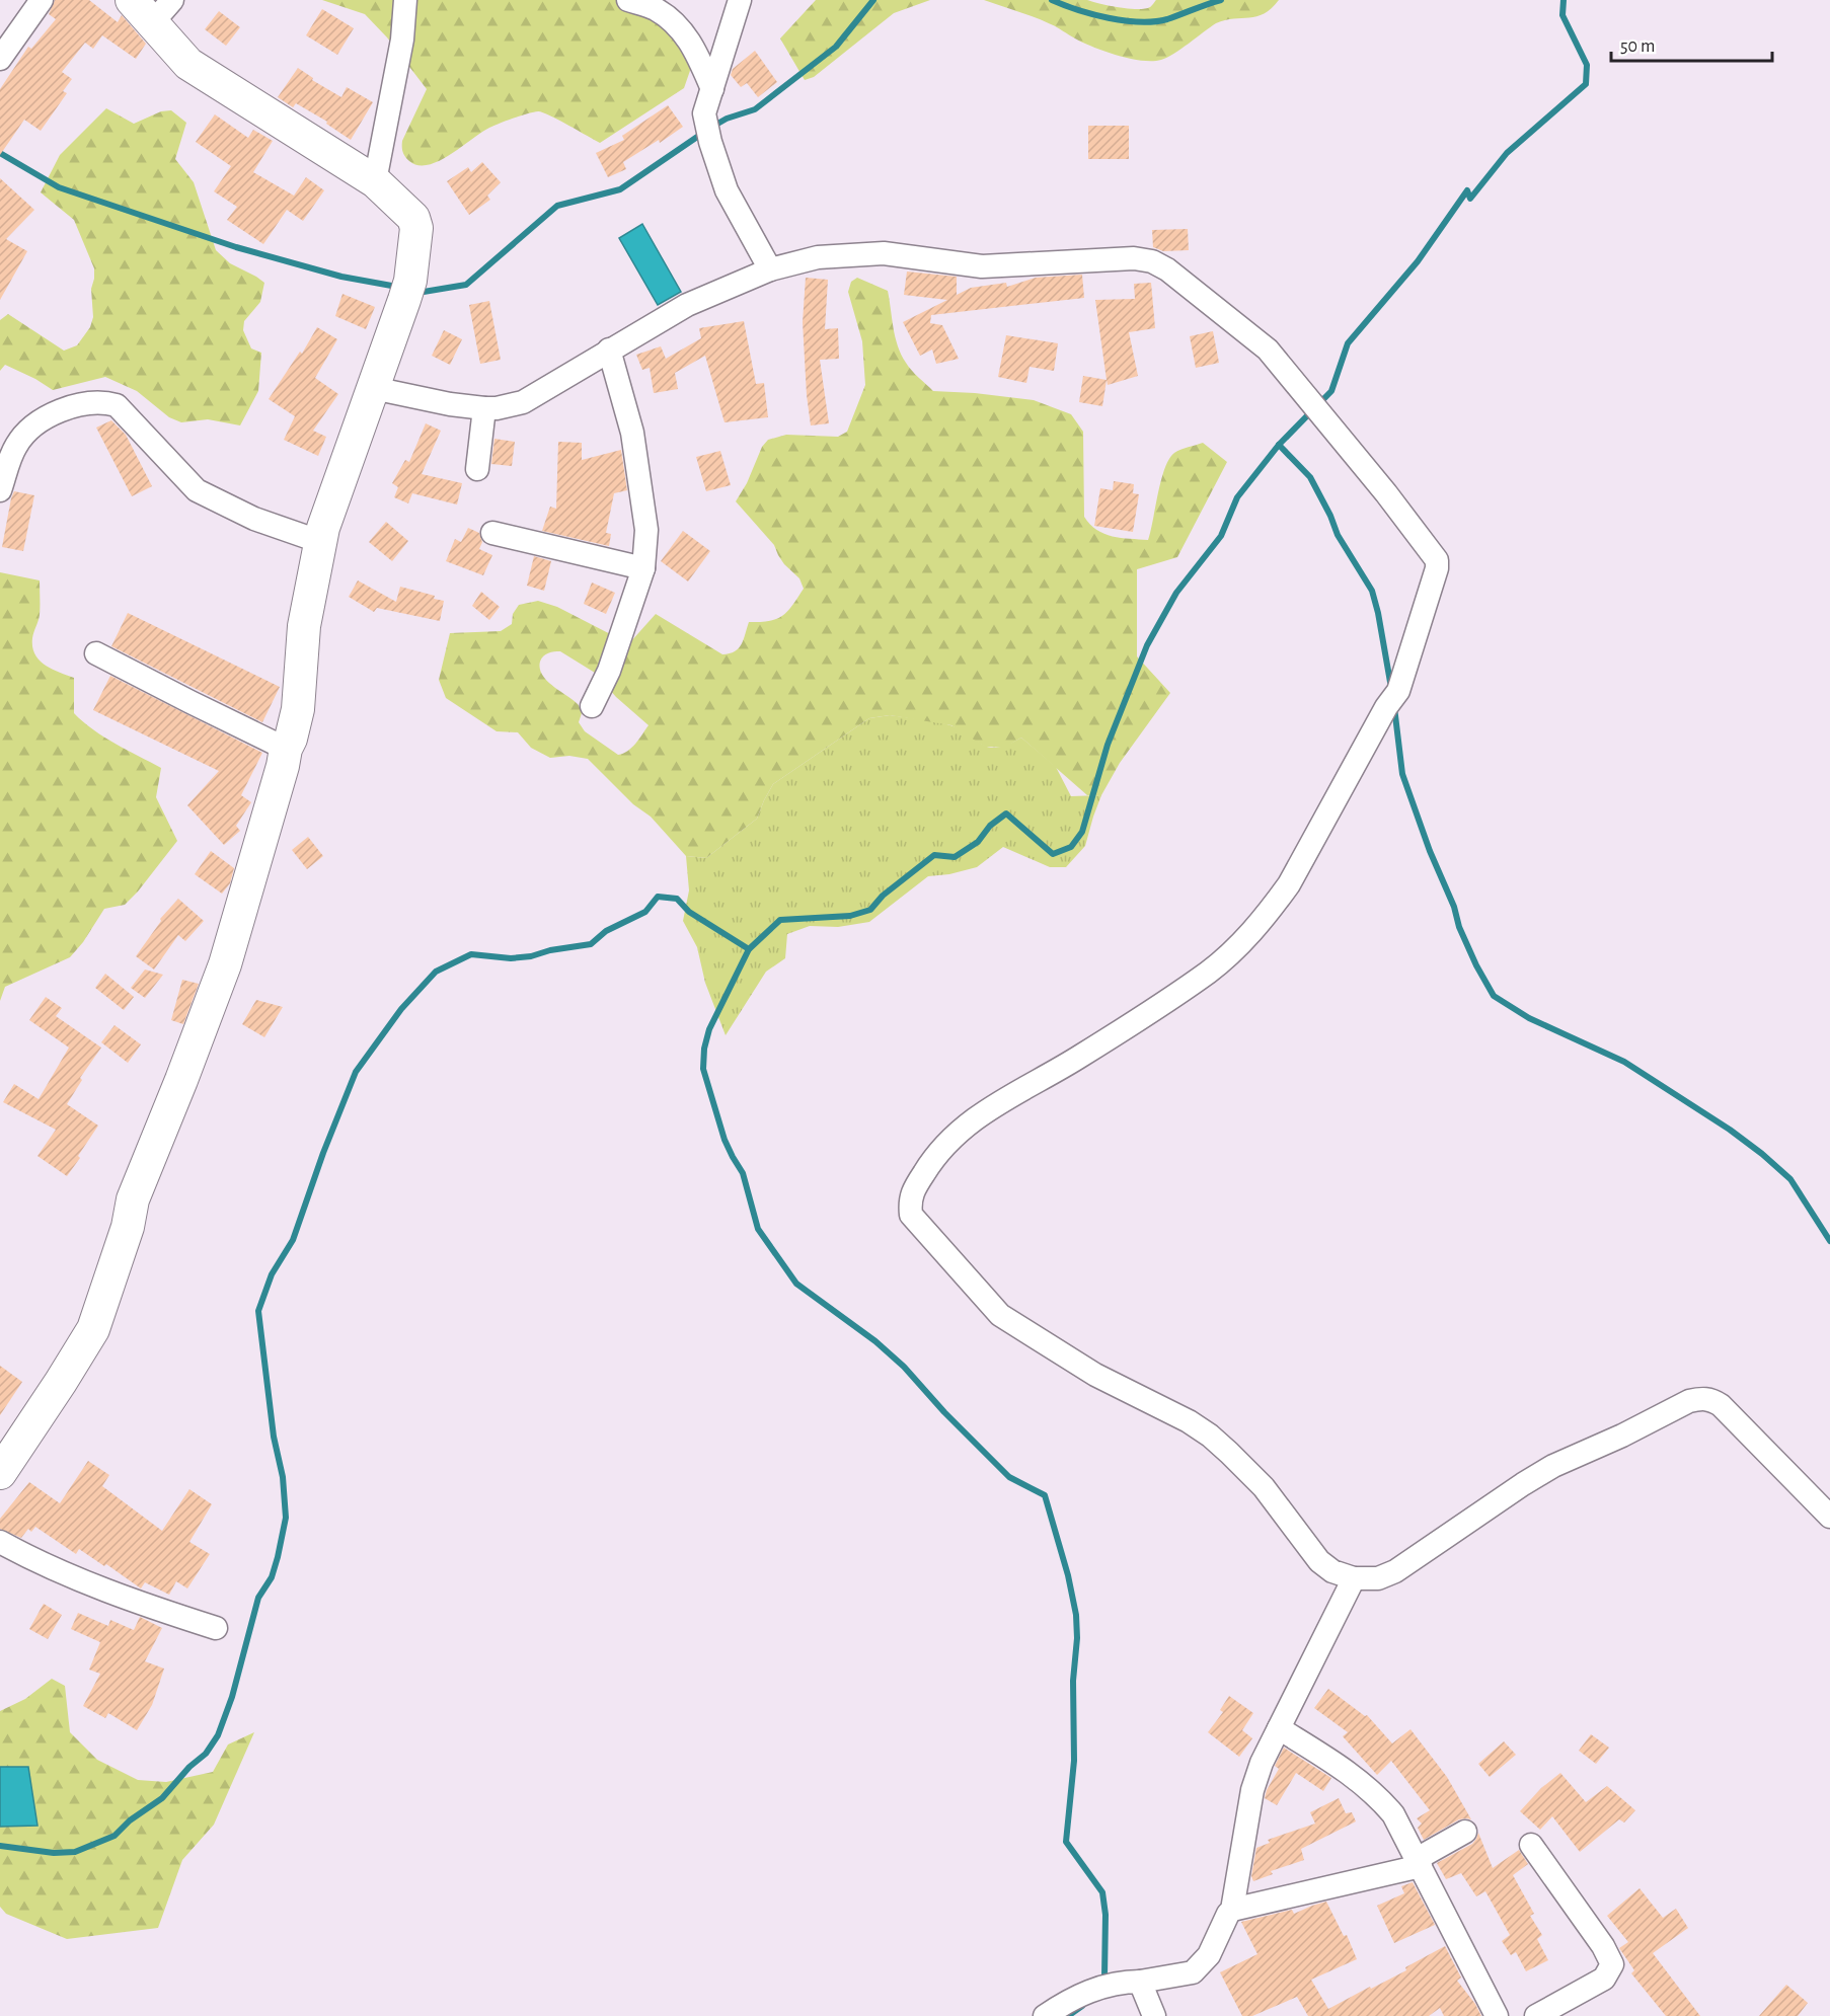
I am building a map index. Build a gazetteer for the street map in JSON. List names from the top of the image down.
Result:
{
  "scale_bar": "50 m"
}
